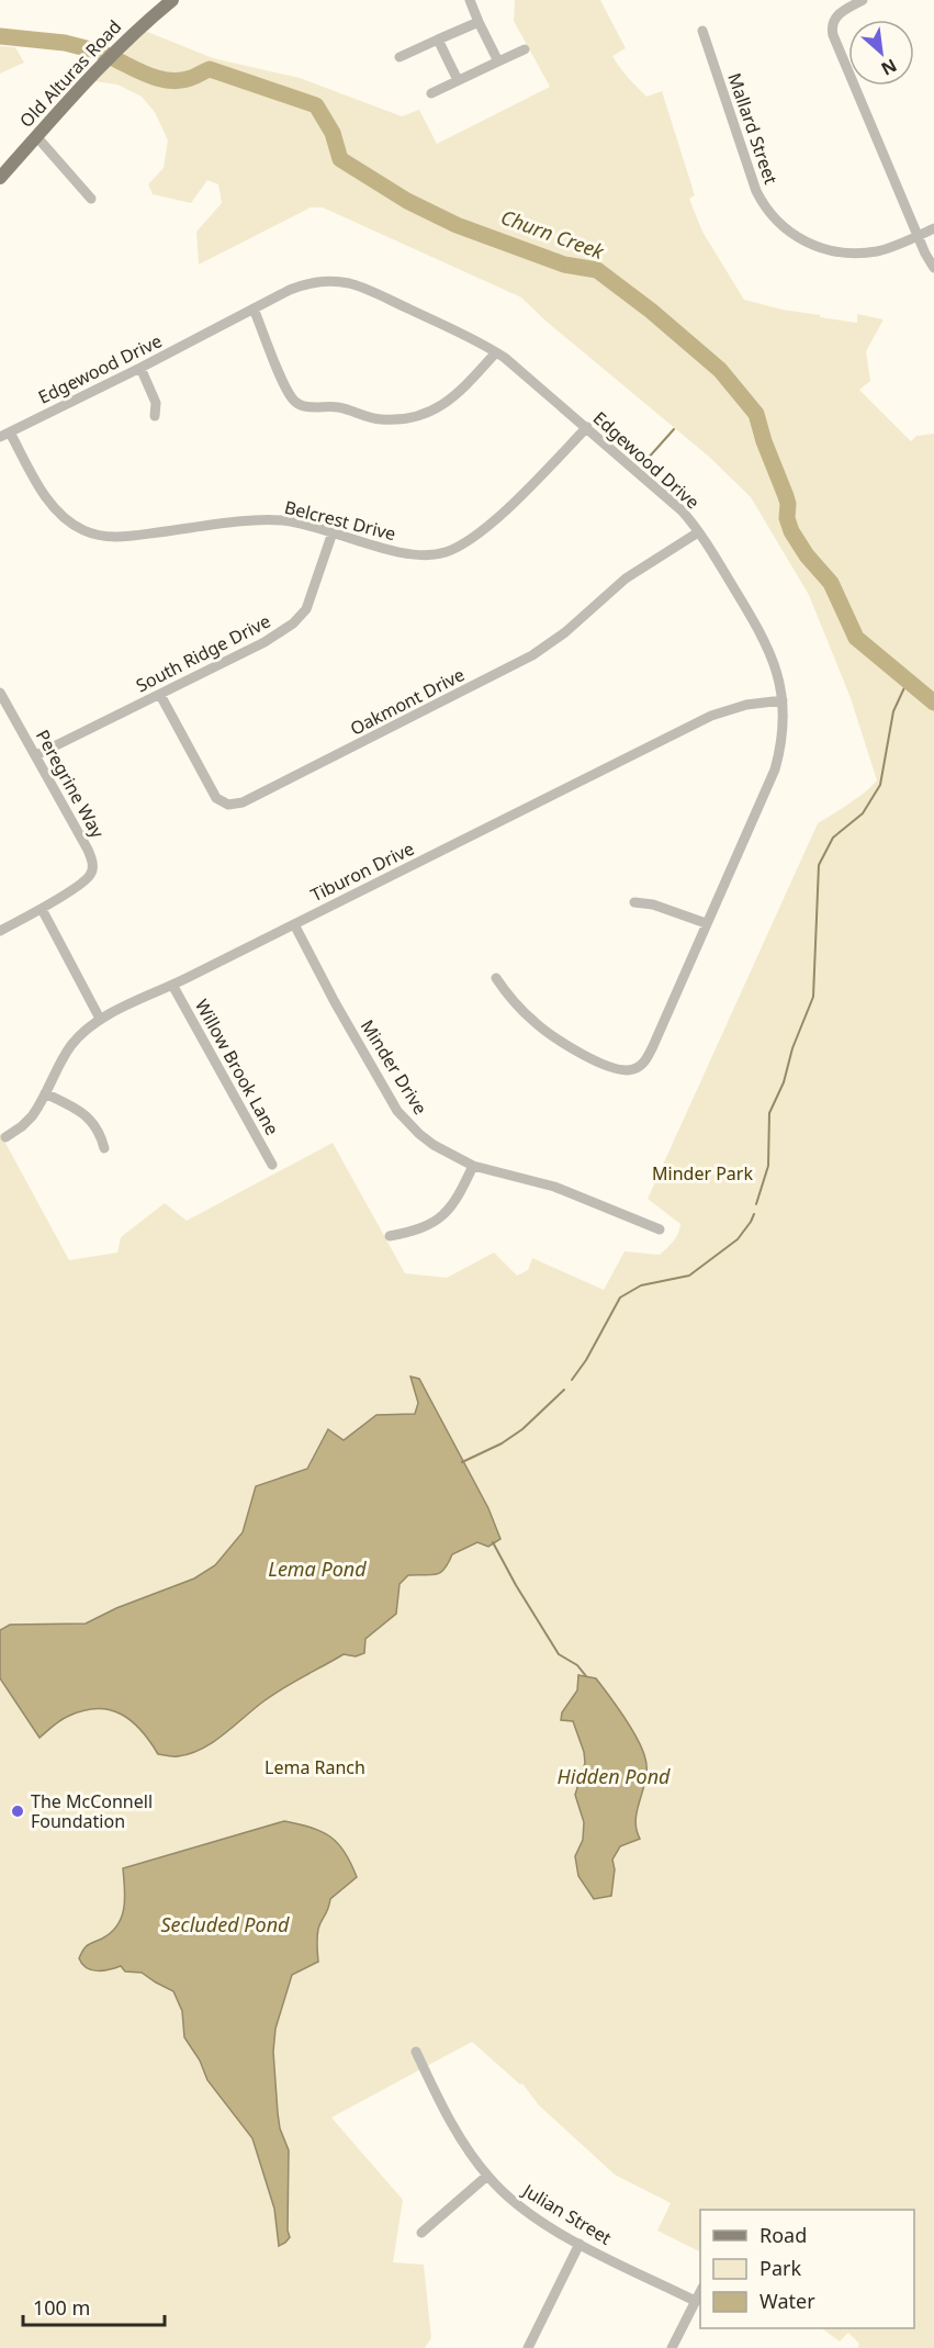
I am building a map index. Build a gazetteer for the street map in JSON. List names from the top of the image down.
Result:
{
  "streets": {
    "main road": ["Old Alturas Road"],
    "street": [
      "Mallard Street",
      "Edgewood Drive",
      "Belcrest Drive",
      "South Ridge Drive",
      "Oakmont Drive",
      "Peregrine Way",
      "Tiburon Drive",
      "Willow Brook Lane",
      "Minder Drive",
      "Julian Street"
    ]
  },
  "crossings": [
    ["Edgewood Drive", "Belcrest Drive"],
    ["Edgewood Drive", "Oakmont Drive"],
    ["Edgewood Drive", "Tiburon Drive"],
    ["Belcrest Drive", "South Ridge Drive"],
    ["South Ridge Drive", "Oakmont Drive"],
    ["South Ridge Drive", "Peregrine Way"],
    ["Tiburon Drive", "Willow Brook Lane"],
    ["Tiburon Drive", "Minder Drive"]
  ],
  "water": [
    "Churn Creek",
    "Lema Pond",
    "Hidden Pond",
    "Secluded Pond"
  ],
  "parks": ["Minder Park", "Lema Ranch"],
  "places": ["The McConnell Foundation"],
  "legend": ["Road", "Park", "Water"],
  "scale_bar": "100 m",
  "north": "bottom right"
}
